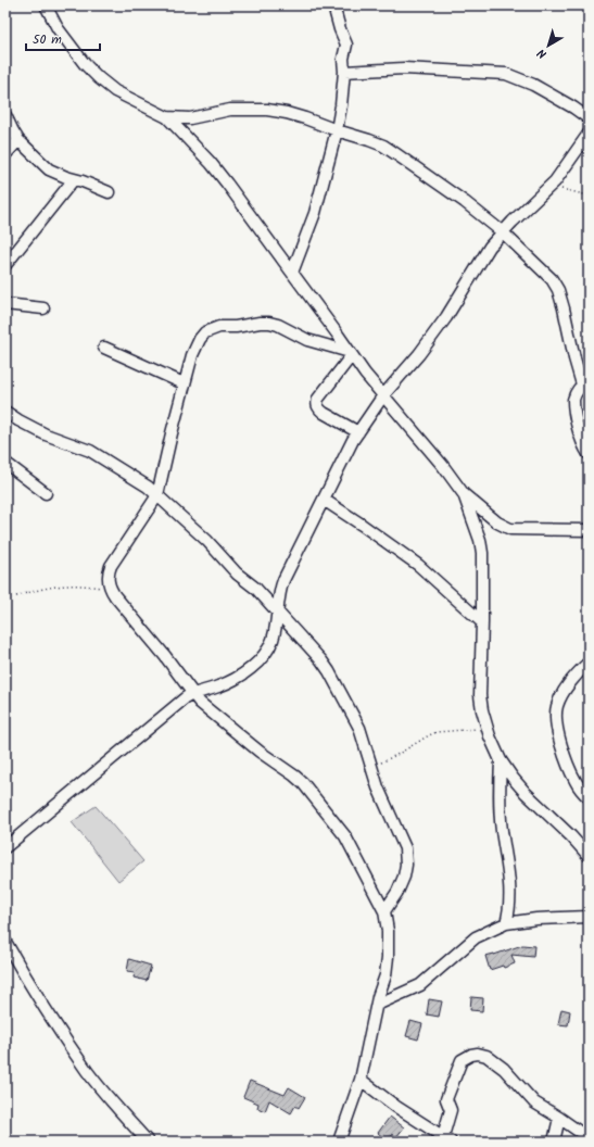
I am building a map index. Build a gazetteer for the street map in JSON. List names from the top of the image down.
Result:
{
  "scale_bar": "50 m",
  "north": "bottom left"
}
